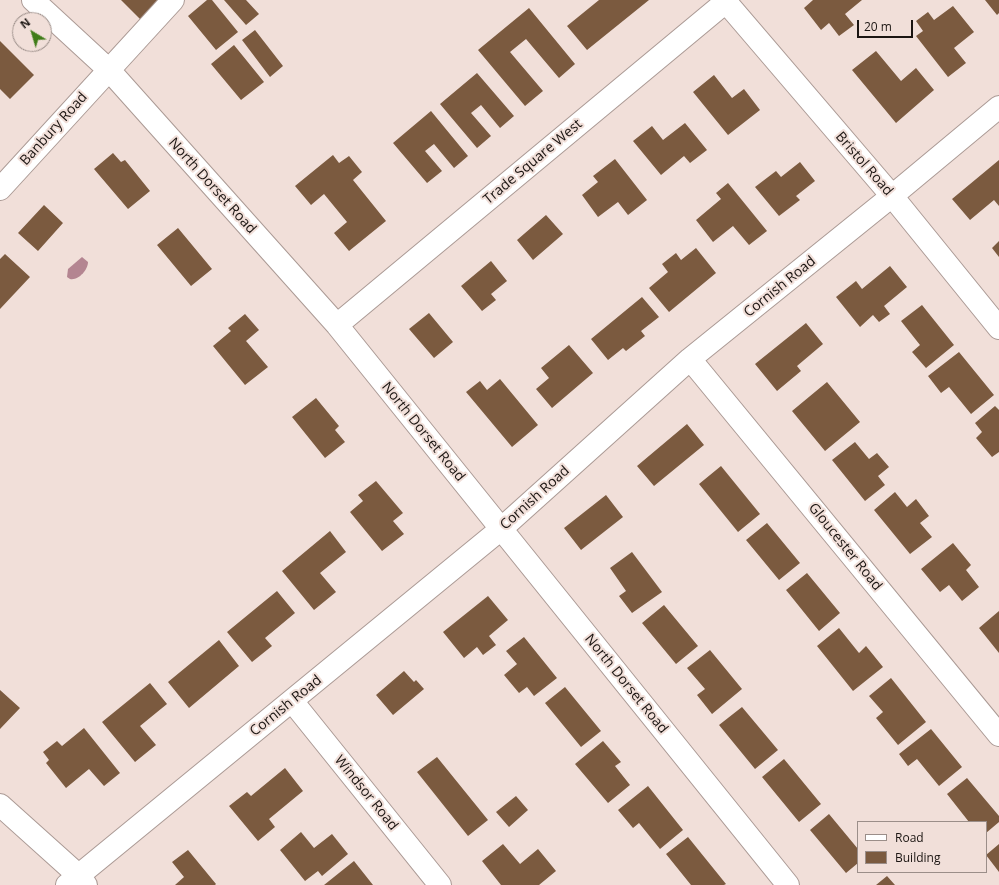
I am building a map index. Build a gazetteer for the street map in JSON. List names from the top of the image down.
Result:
{
  "streets": {
    "street": [
      "Banbury Road",
      "Trade Square West",
      "Bristol Road",
      "North Dorset Road",
      "Cornish Road",
      "Gloucester Road",
      "Windsor Road"
    ]
  },
  "crossings": [
    ["Banbury Road", "North Dorset Road"],
    ["Trade Square West", "Bristol Road"],
    ["Trade Square West", "North Dorset Road"],
    ["Bristol Road", "Cornish Road"],
    ["North Dorset Road", "Cornish Road"],
    ["Cornish Road", "Gloucester Road"],
    ["Cornish Road", "Windsor Road"]
  ],
  "legend": ["Road", "Building"],
  "scale_bar": "20 m",
  "north": "top left"
}
